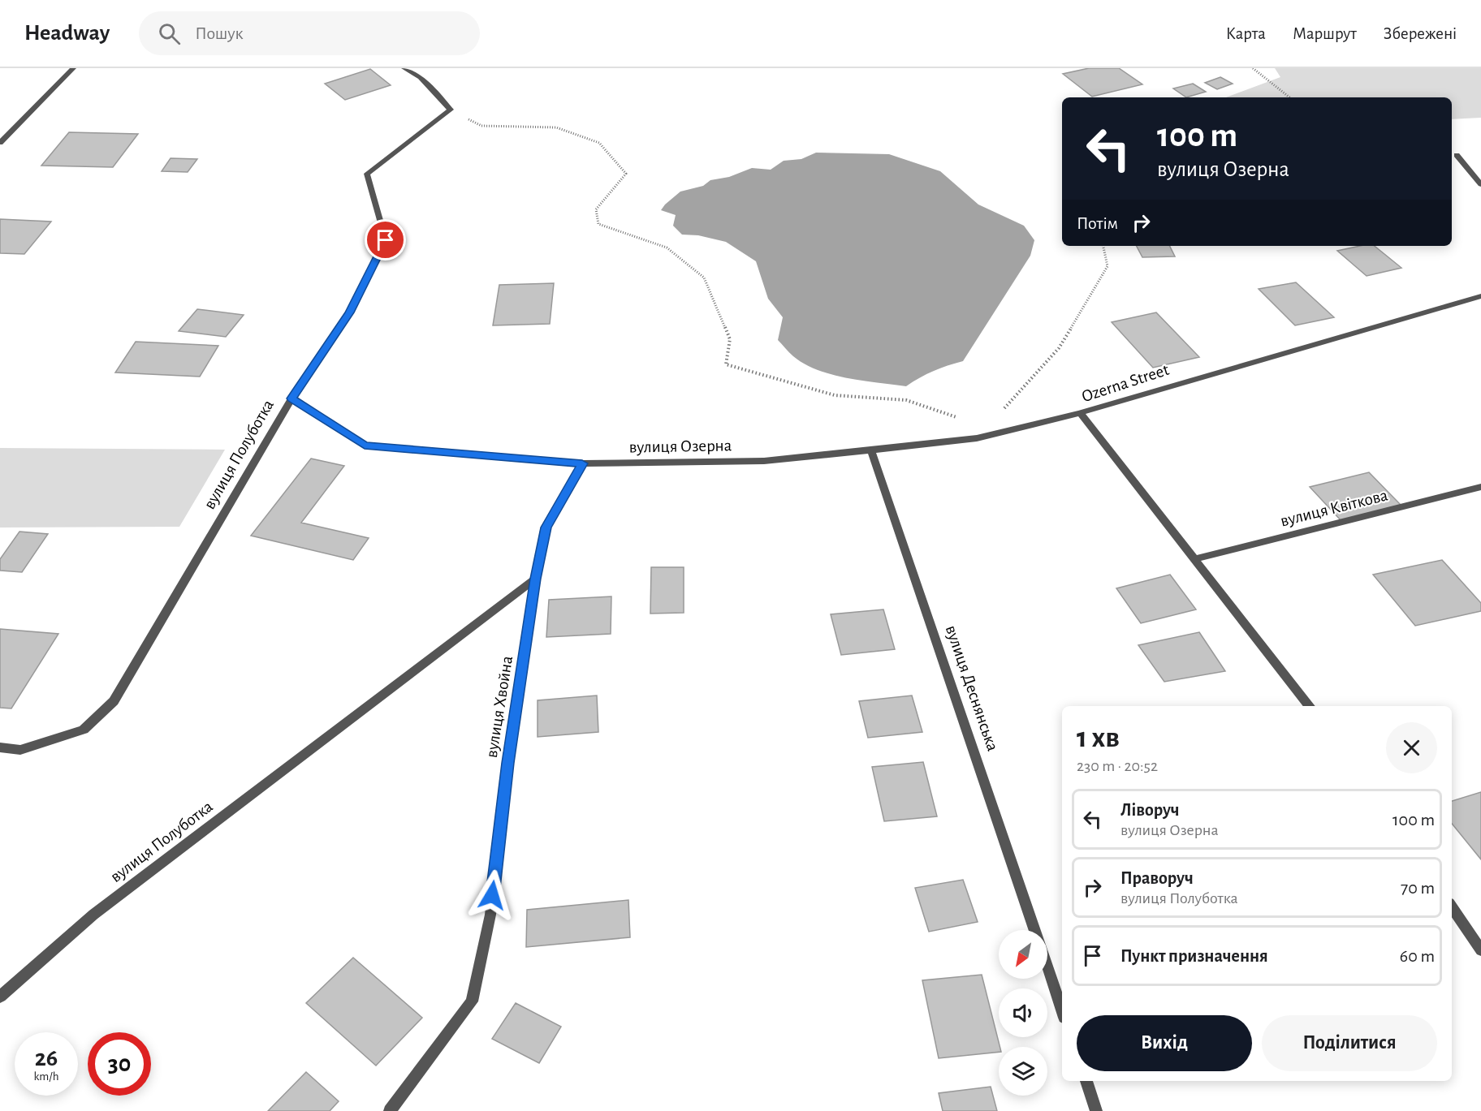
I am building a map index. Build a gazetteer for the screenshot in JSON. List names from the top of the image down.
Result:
{
  "streets": {
    "street": [
      "Ozerna Street",
      "вулиця Озерна",
      "вулиця Полуботка",
      "вулиця Квіткова",
      "вулиця Деснянська",
      "вулиця Хвойна"
    ]
  },
  "crossings": [
    ["Ozerna Street", "вулиця Озерна"],
    ["Ozerna Street", "вулиця Квіткова"],
    ["вулиця Озерна", "вулиця Полуботка"],
    ["вулиця Озерна", "вулиця Деснянська"],
    ["вулиця Озерна", "вулиця Хвойна"],
    ["вулиця Полуботка", "вулиця Хвойна"]
  ],
  "north": "bottom left",
  "page": {
    "header": "Headway",
    "search": "Пошук",
    "nav": ["Карта", "Маршрут", "Збережені"],
    "turn": ["100 m", "вулиця Озерна"],
    "then": "Потім",
    "heading": ["1 хв", "230 m · 20:52"],
    "list": [
      {
        "name": "Ліворуч",
        "note": "вулиця Озерна",
        "value": "100 m"
      },
      {
        "name": "Праворуч",
        "note": "вулиця Полуботка",
        "value": "70 m"
      },
      {
        "name": "Пункт призначення",
        "value": "60 m"
      }
    ],
    "buttons": ["Вихід", "Поділитися"],
    "speed": "26 km/h",
    "limit": "30"
  }
}
